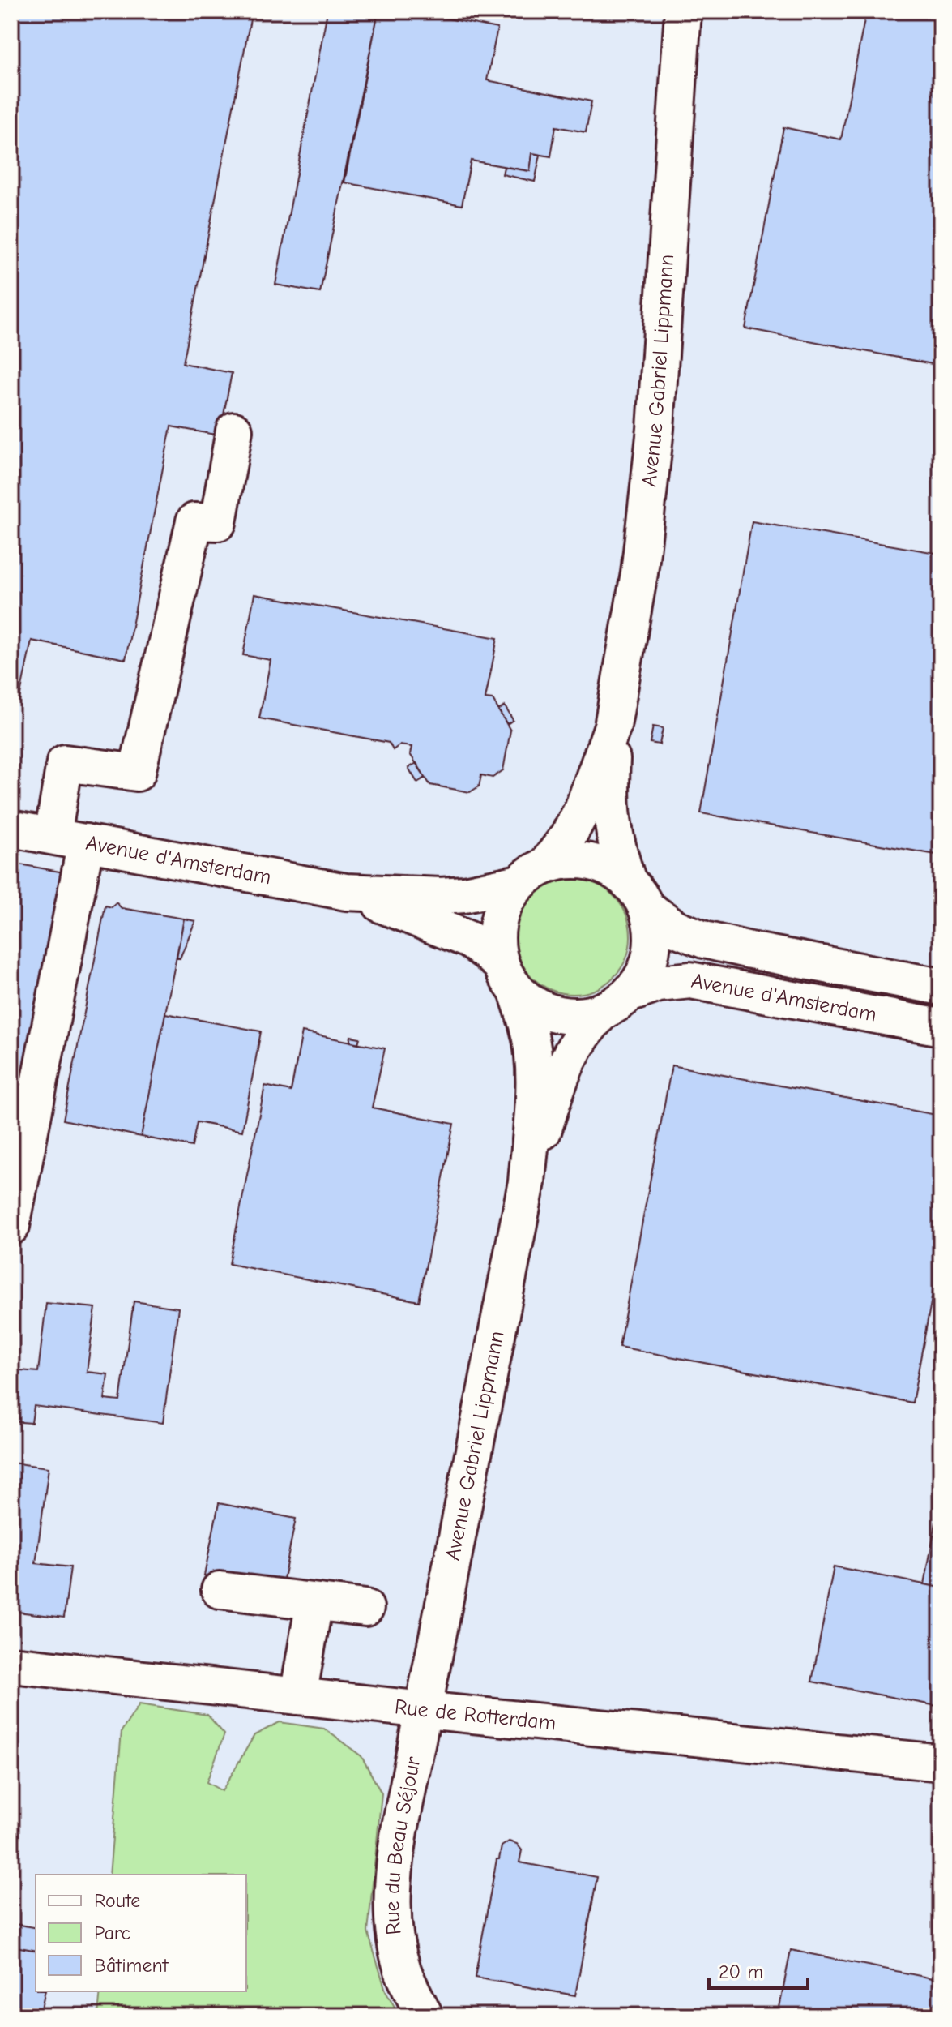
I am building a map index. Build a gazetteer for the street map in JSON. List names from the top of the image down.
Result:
{
  "streets": {
    "street": [
      "Avenue Gabriel Lippmann",
      "Avenue d'Amsterdam",
      "Rue de Rotterdam",
      "Rue du Beau Séjour"
    ]
  },
  "crossings": [
    ["Avenue Gabriel Lippmann", "Avenue d'Amsterdam"],
    ["Avenue Gabriel Lippmann", "Rue de Rotterdam"],
    ["Avenue Gabriel Lippmann", "Rue du Beau Séjour"],
    ["Rue de Rotterdam", "Rue du Beau Séjour"]
  ],
  "legend": ["Route", "Parc", "Bâtiment"],
  "scale_bar": "20 m"
}
